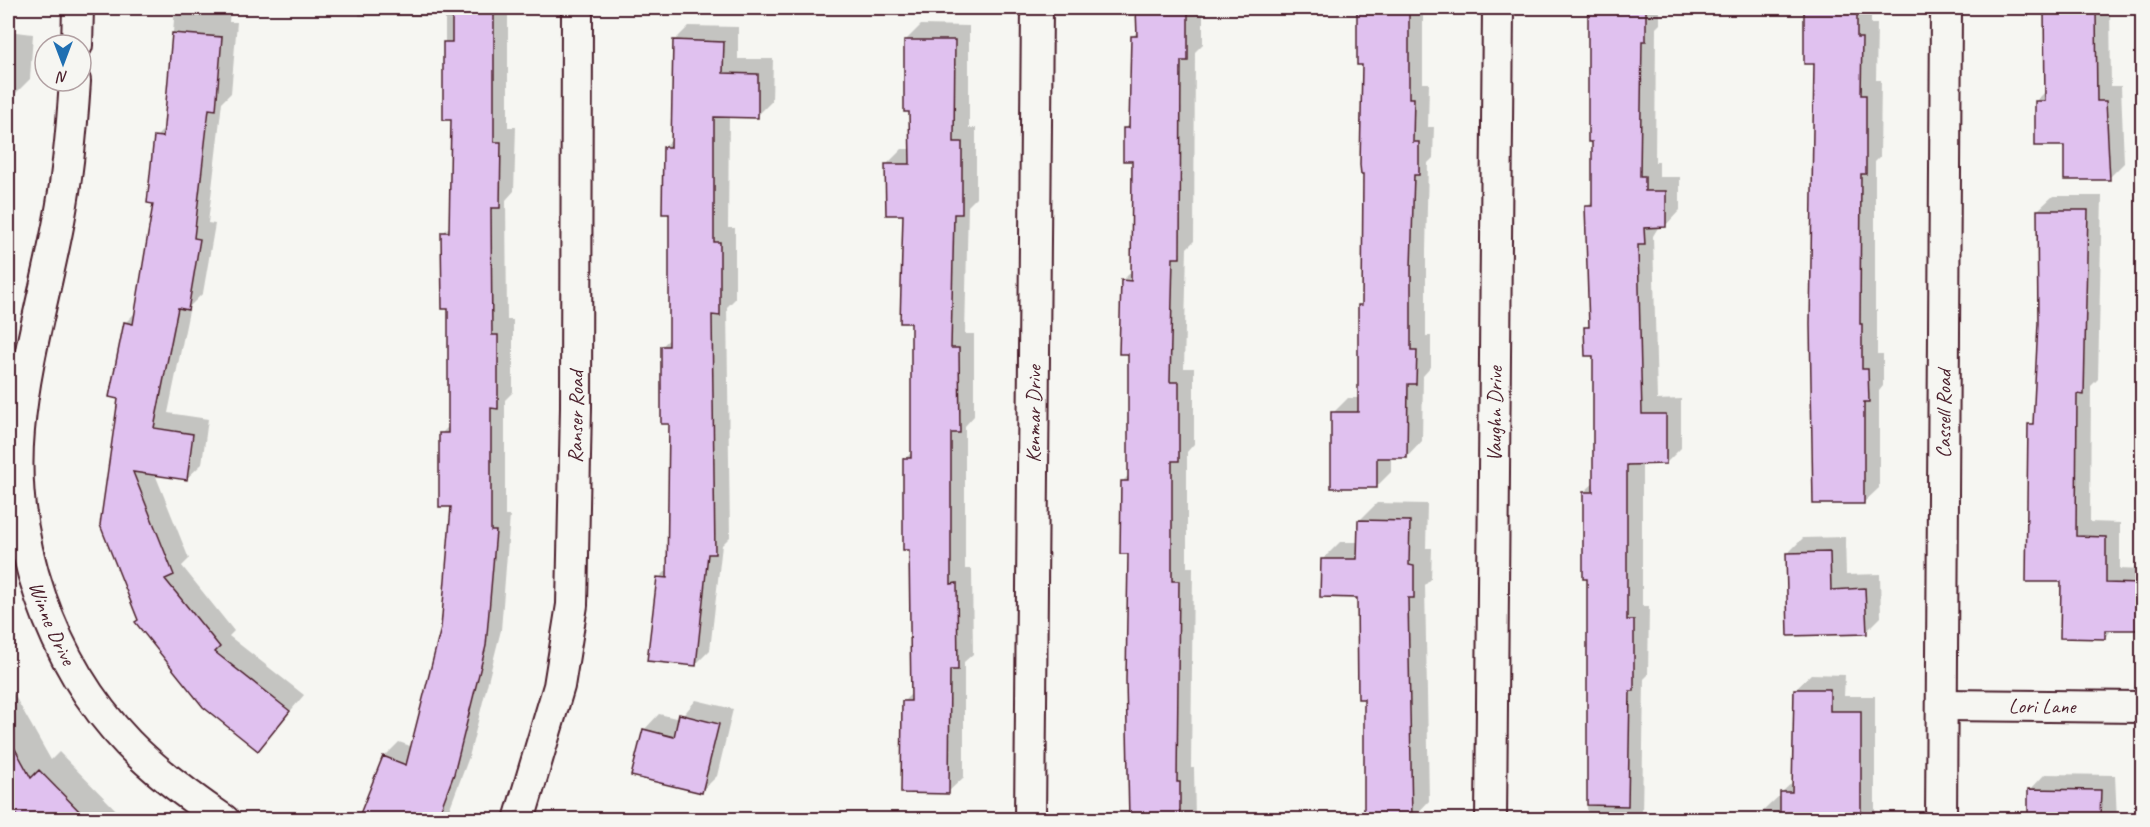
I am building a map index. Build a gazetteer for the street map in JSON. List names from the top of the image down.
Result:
{
  "streets": {
    "street": [
      "Kenmar Drive",
      "Vaughn Drive",
      "Cassell Road",
      "Ranser Road",
      "Winne Drive",
      "Lori Lane"
    ]
  },
  "crossings": [
    ["Cassell Road", "Lori Lane"]
  ],
  "north": "bottom"
}
